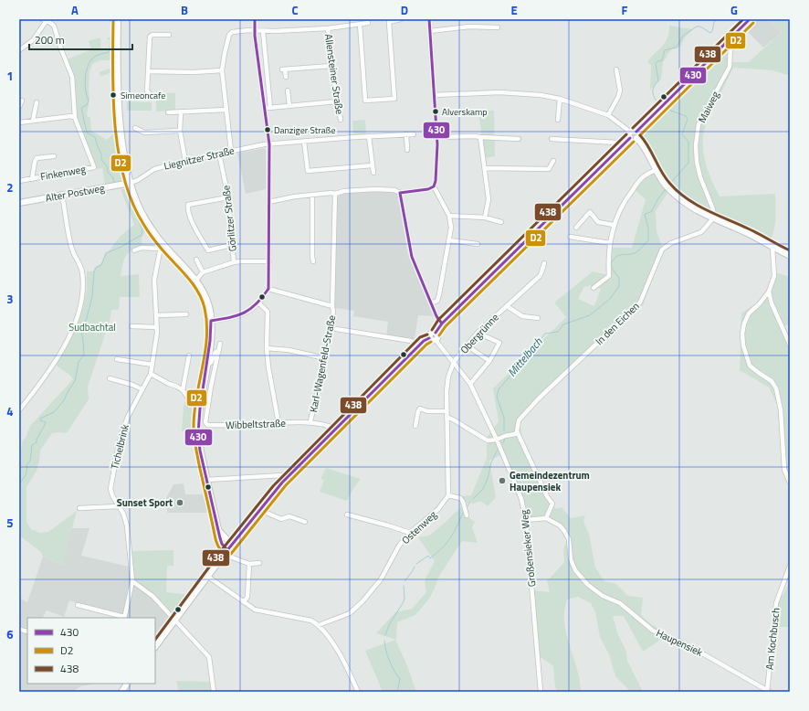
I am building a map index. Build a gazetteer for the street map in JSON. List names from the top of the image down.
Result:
{
  "streets": {
    "street": [
      "Allensteiner Straße",
      "Maiweg",
      "Liegnitzer Straße",
      "Finkenweg",
      "Alter Postweg",
      "Görlitzer Straße",
      "In den Eichen",
      "Obergrünne",
      "Karl-Wagenfeld-Straße",
      "Wibbeltstraße",
      "Tichelbrink",
      "Ostenweg",
      "Großensieker Weg",
      "Am Kochbusch",
      "Haupensiek"
    ]
  },
  "crossings": [
    ["Maiweg", "In den Eichen"],
    ["Liegnitzer Straße", "Alter Postweg"],
    ["Liegnitzer Straße", "Görlitzer Straße"],
    ["Obergrünne", "Großensieker Weg"],
    ["Karl-Wagenfeld-Straße", "Wibbeltstraße"],
    ["Am Kochbusch", "Haupensiek"]
  ],
  "water": ["Mittelbach"],
  "parks": ["Sudbachtal"],
  "places": [
    "Simeoncafe",
    "Alverskamp",
    "Danziger Straße",
    "Gemeindezentrum Haupensiek",
    "Sunset Sport"
  ],
  "lines": ["transit line 430", "transit line D2", "transit line 438"],
  "legend": ["430", "D2", "438"],
  "scale_bar": "200 m",
  "grid": {
    "columns": [
      "A",
      "B",
      "C",
      "D",
      "E",
      "F",
      "G"
    ],
    "rows": [
      "1",
      "2",
      "3",
      "4",
      "5",
      "6"
    ]
  }
}
